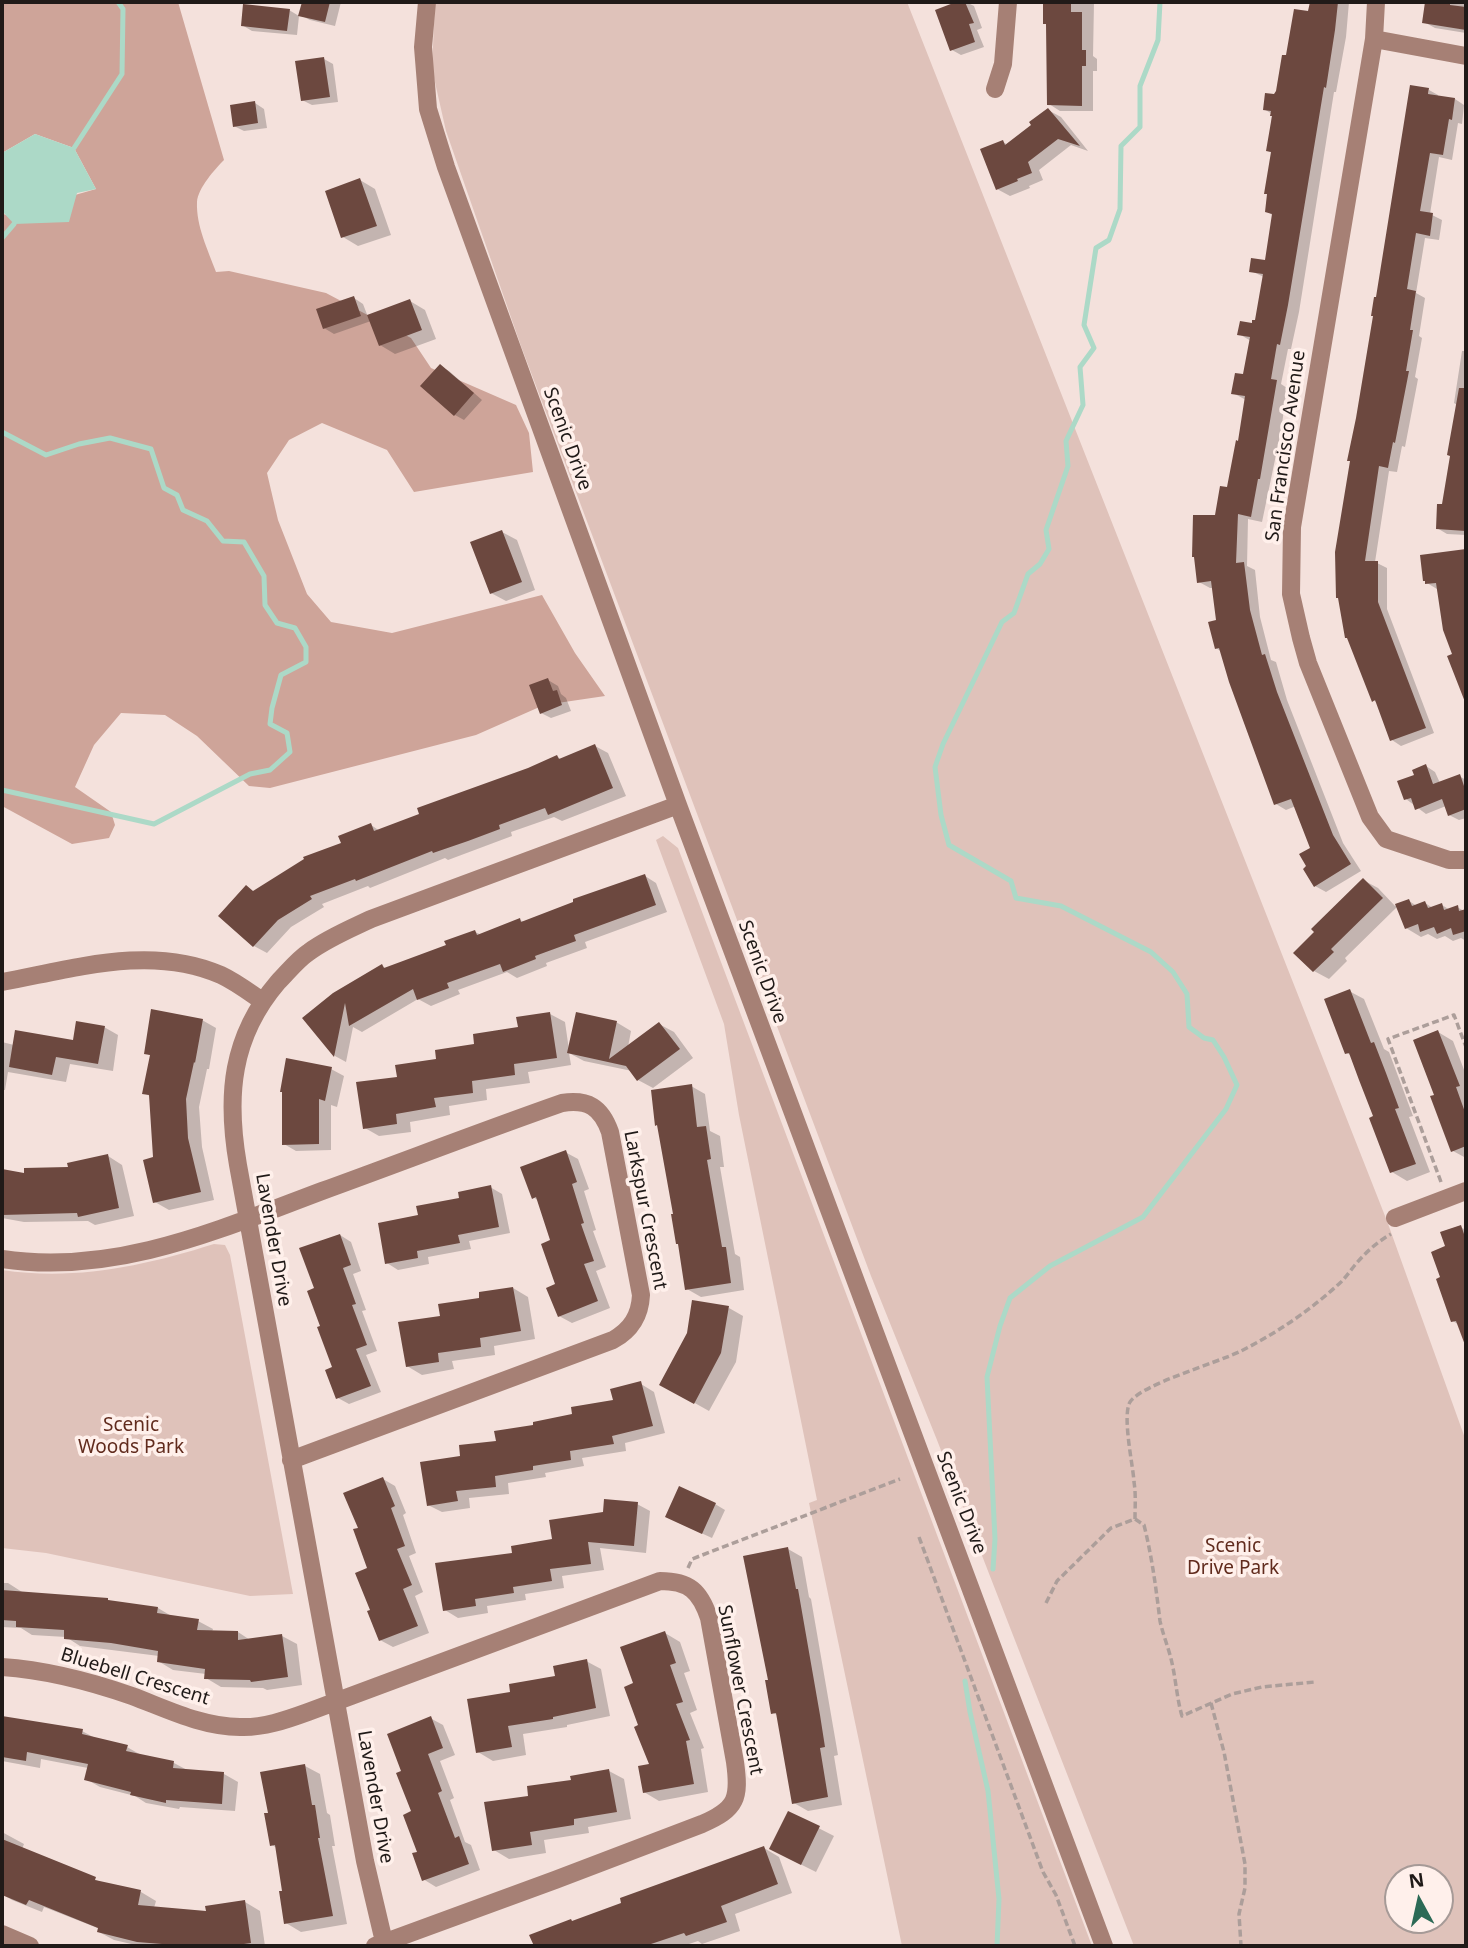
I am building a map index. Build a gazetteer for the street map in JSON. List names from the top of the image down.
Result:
{
  "streets": {
    "street": [
      "Scenic Drive",
      "San Francisco Avenue",
      "Larkspur Crescent",
      "Lavender Drive",
      "Bluebell Crescent",
      "Sunflower Crescent"
    ]
  },
  "crossings": [
    ["Scenic Drive", "Lavender Drive"],
    ["Larkspur Crescent", "Lavender Drive"],
    ["Lavender Drive", "Bluebell Crescent"],
    ["Lavender Drive", "Sunflower Crescent"],
    ["Bluebell Crescent", "Sunflower Crescent"]
  ],
  "parks": ["Scenic Woods Park", "Scenic Drive Park"],
  "north": "top"
}
